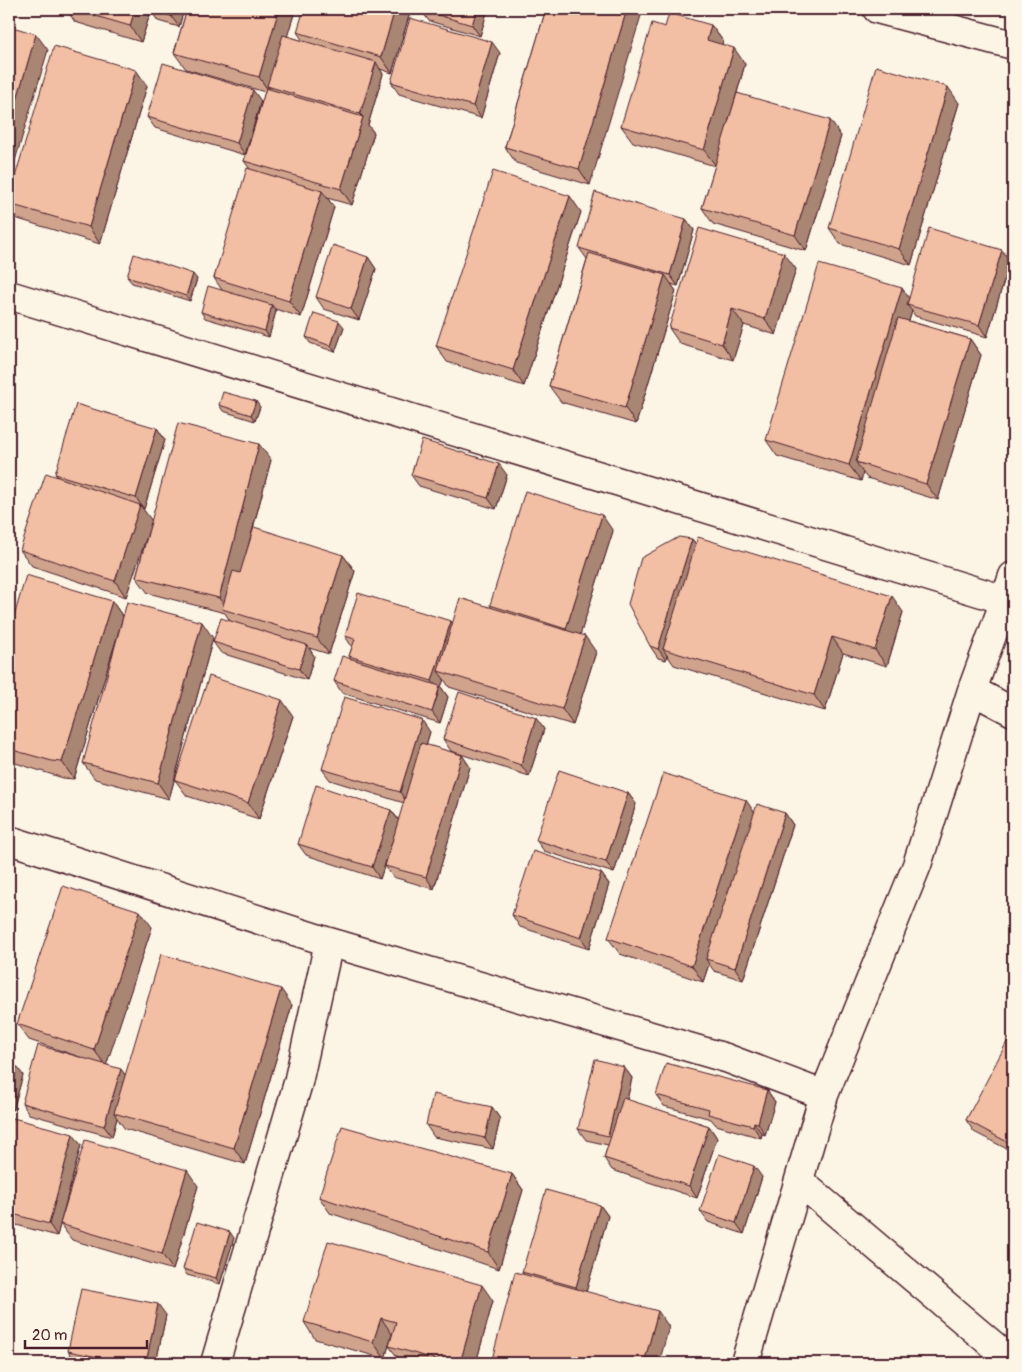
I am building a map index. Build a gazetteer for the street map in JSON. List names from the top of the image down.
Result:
{
  "scale_bar": "20 m"
}
